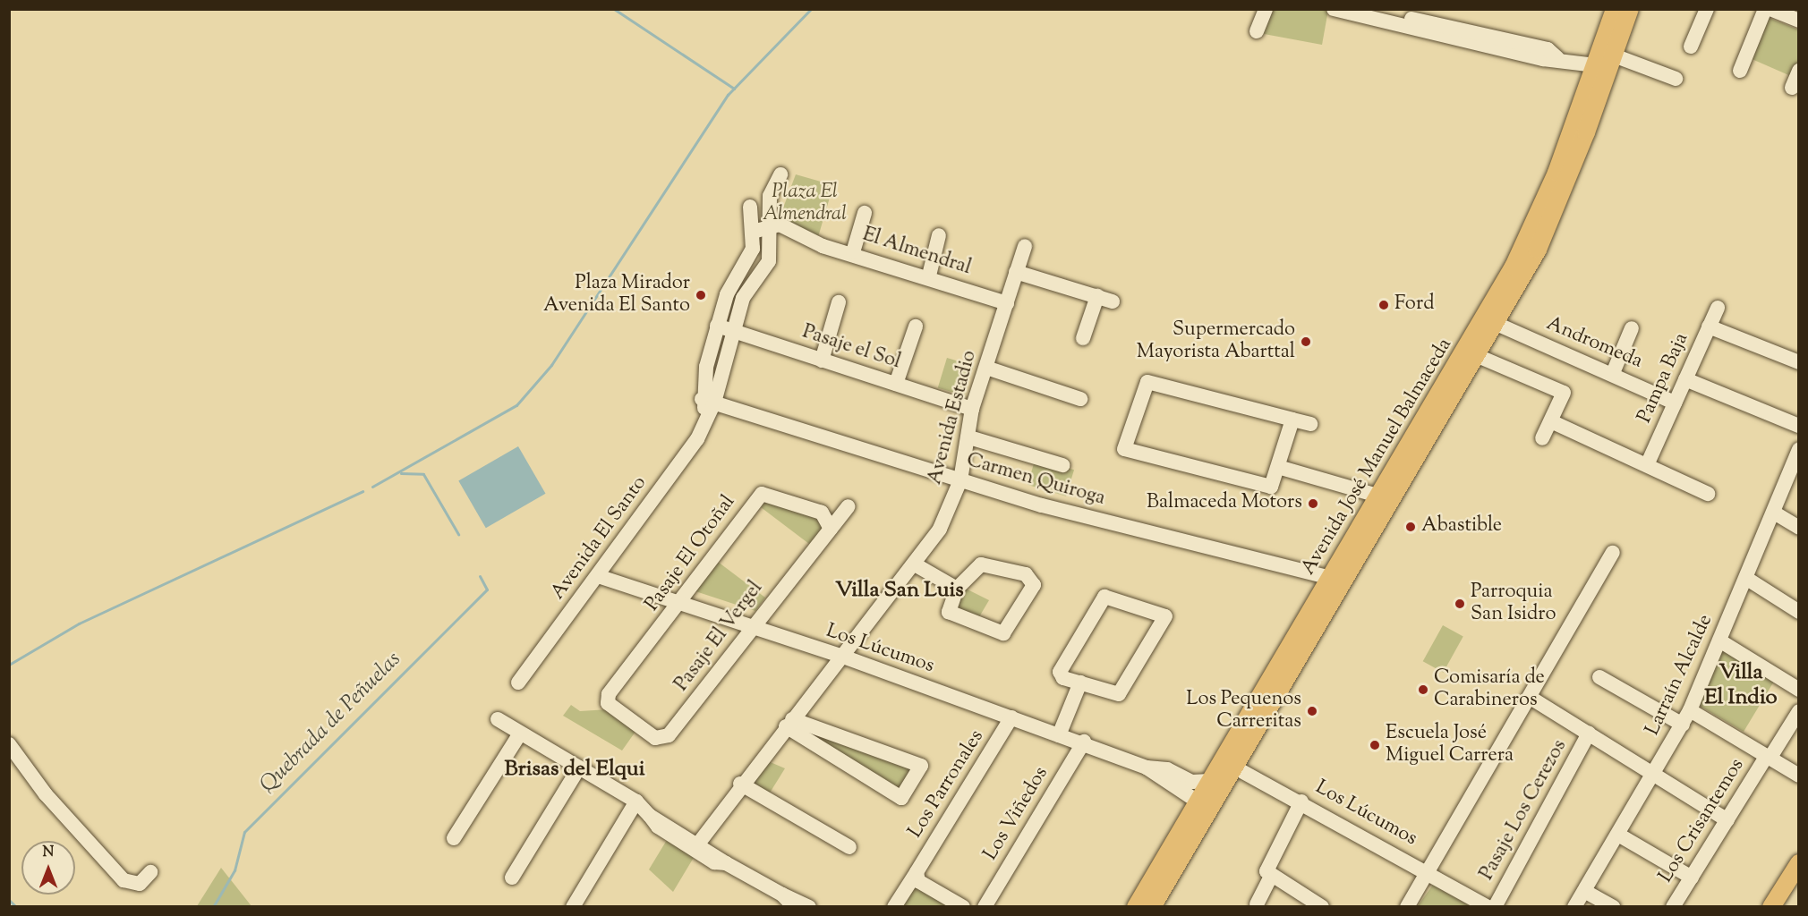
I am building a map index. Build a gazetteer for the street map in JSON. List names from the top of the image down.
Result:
{
  "streets": {
    "main road": ["Avenida José Manuel Balmaceda"],
    "street": [
      "El Almendral",
      "Andromeda",
      "Pasaje el Sol",
      "Pampa Baja",
      "Avenida Estadio",
      "Carmen Quiroga",
      "Avenida El Santo",
      "Pasaje El Otoñal",
      "Pasaje El Vergel",
      "Los Lúcumos",
      "Larraín Alcalde",
      "Los Parronales",
      "Pasaje Los Cerezos",
      "Los Viñedos",
      "Los Crisantemos"
    ]
  },
  "crossings": [
    ["El Almendral", "Avenida Estadio"],
    ["El Almendral", "Avenida El Santo"],
    ["Andromeda", "Pampa Baja"],
    ["Andromeda", "Avenida José Manuel Balmaceda"],
    ["Pasaje el Sol", "Avenida Estadio"],
    ["Pasaje el Sol", "Avenida El Santo"],
    ["Avenida Estadio", "Carmen Quiroga"],
    ["Avenida Estadio", "Los Lúcumos"],
    ["Avenida José Manuel Balmaceda", "Carmen Quiroga"],
    ["Avenida José Manuel Balmaceda", "Los Lúcumos"],
    ["Carmen Quiroga", "Avenida El Santo"],
    ["Avenida El Santo", "Los Lúcumos"],
    ["Pasaje El Otoñal", "Pasaje El Vergel"],
    ["Pasaje El Otoñal", "Los Lúcumos"],
    ["Pasaje El Vergel", "Los Lúcumos"],
    ["Los Lúcumos", "Los Parronales"],
    ["Los Lúcumos", "Los Viñedos"]
  ],
  "districts": ["Villa San Luis", "Villa El Indio", "Brisas del Elqui"],
  "water": ["Quebrada de Peñuelas"],
  "parks": ["Plaza El Almendral"],
  "places": [
    "Plaza Mirador Avenida El Santo",
    "Ford",
    "Supermercado Mayorista Abarttal",
    "Balmaceda Motors",
    "Abastible",
    "Parroquia San Isidro",
    "Comisaría de Carabineros",
    "Los Pequenos Carreritas",
    "Escuela José Miguel Carrera"
  ],
  "north": "top"
}
